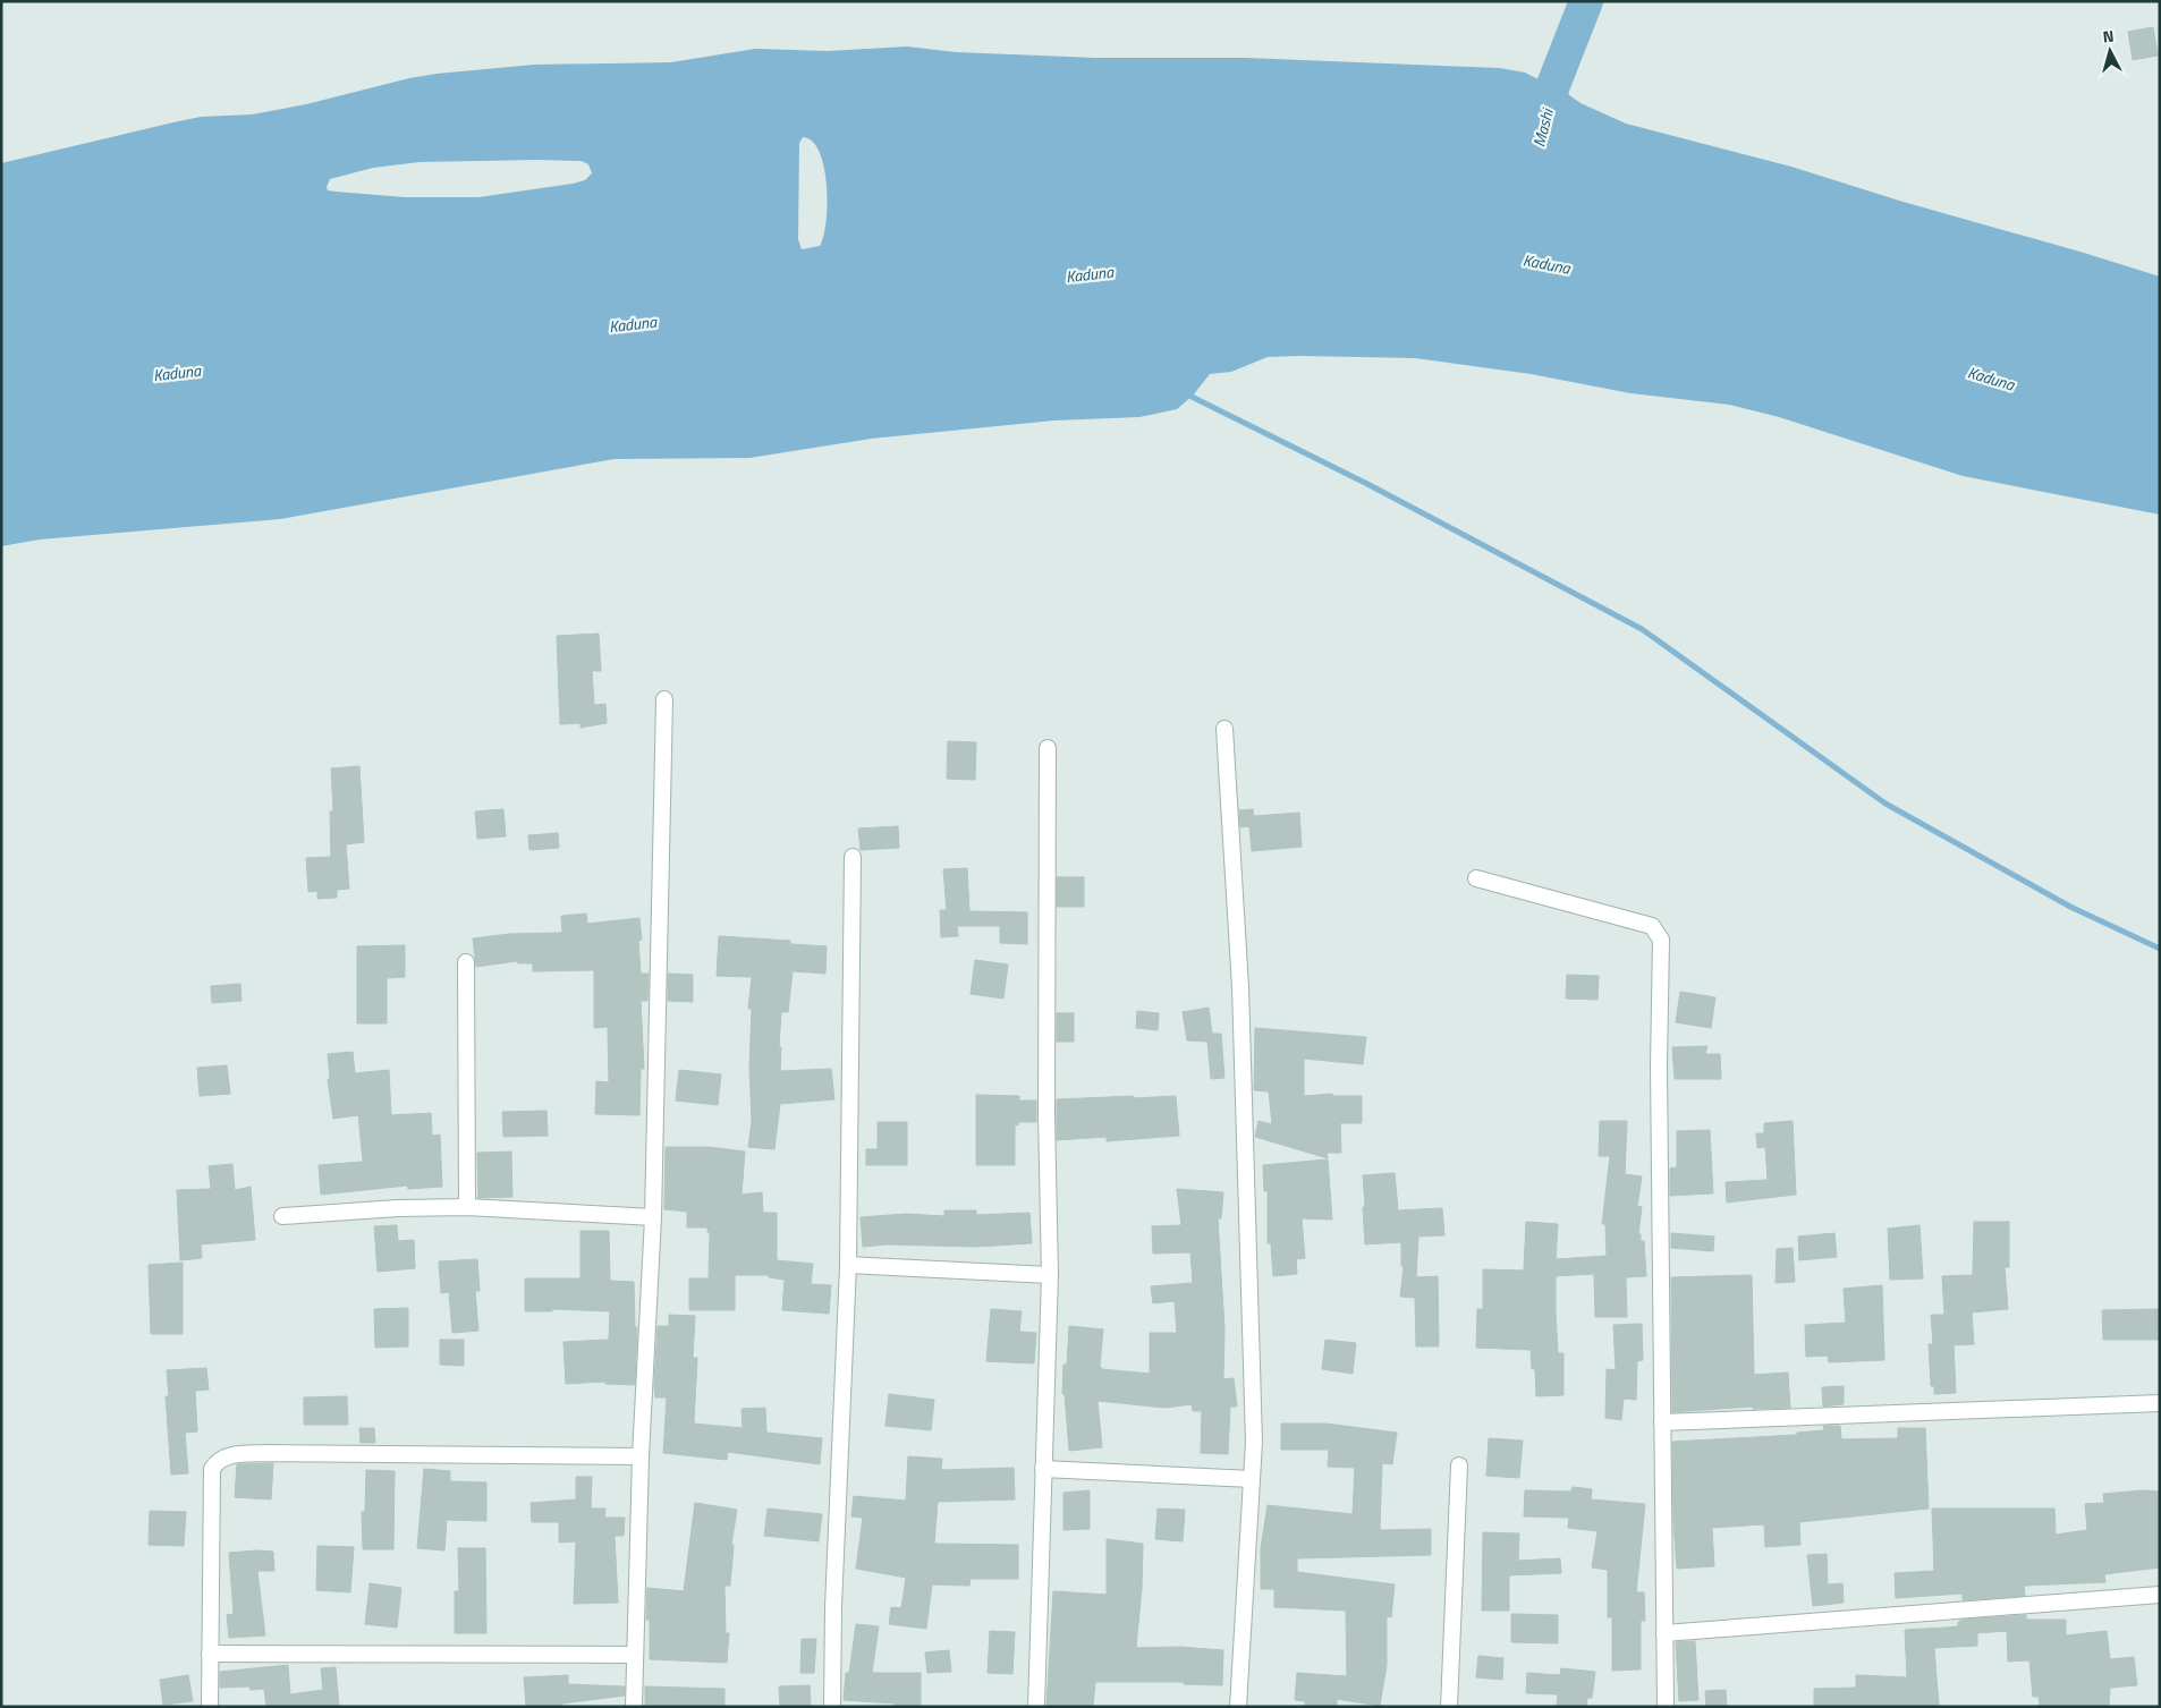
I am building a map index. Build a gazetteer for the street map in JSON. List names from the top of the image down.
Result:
{
  "water": ["Mashi", "Kaduna"],
  "north": "top"
}
